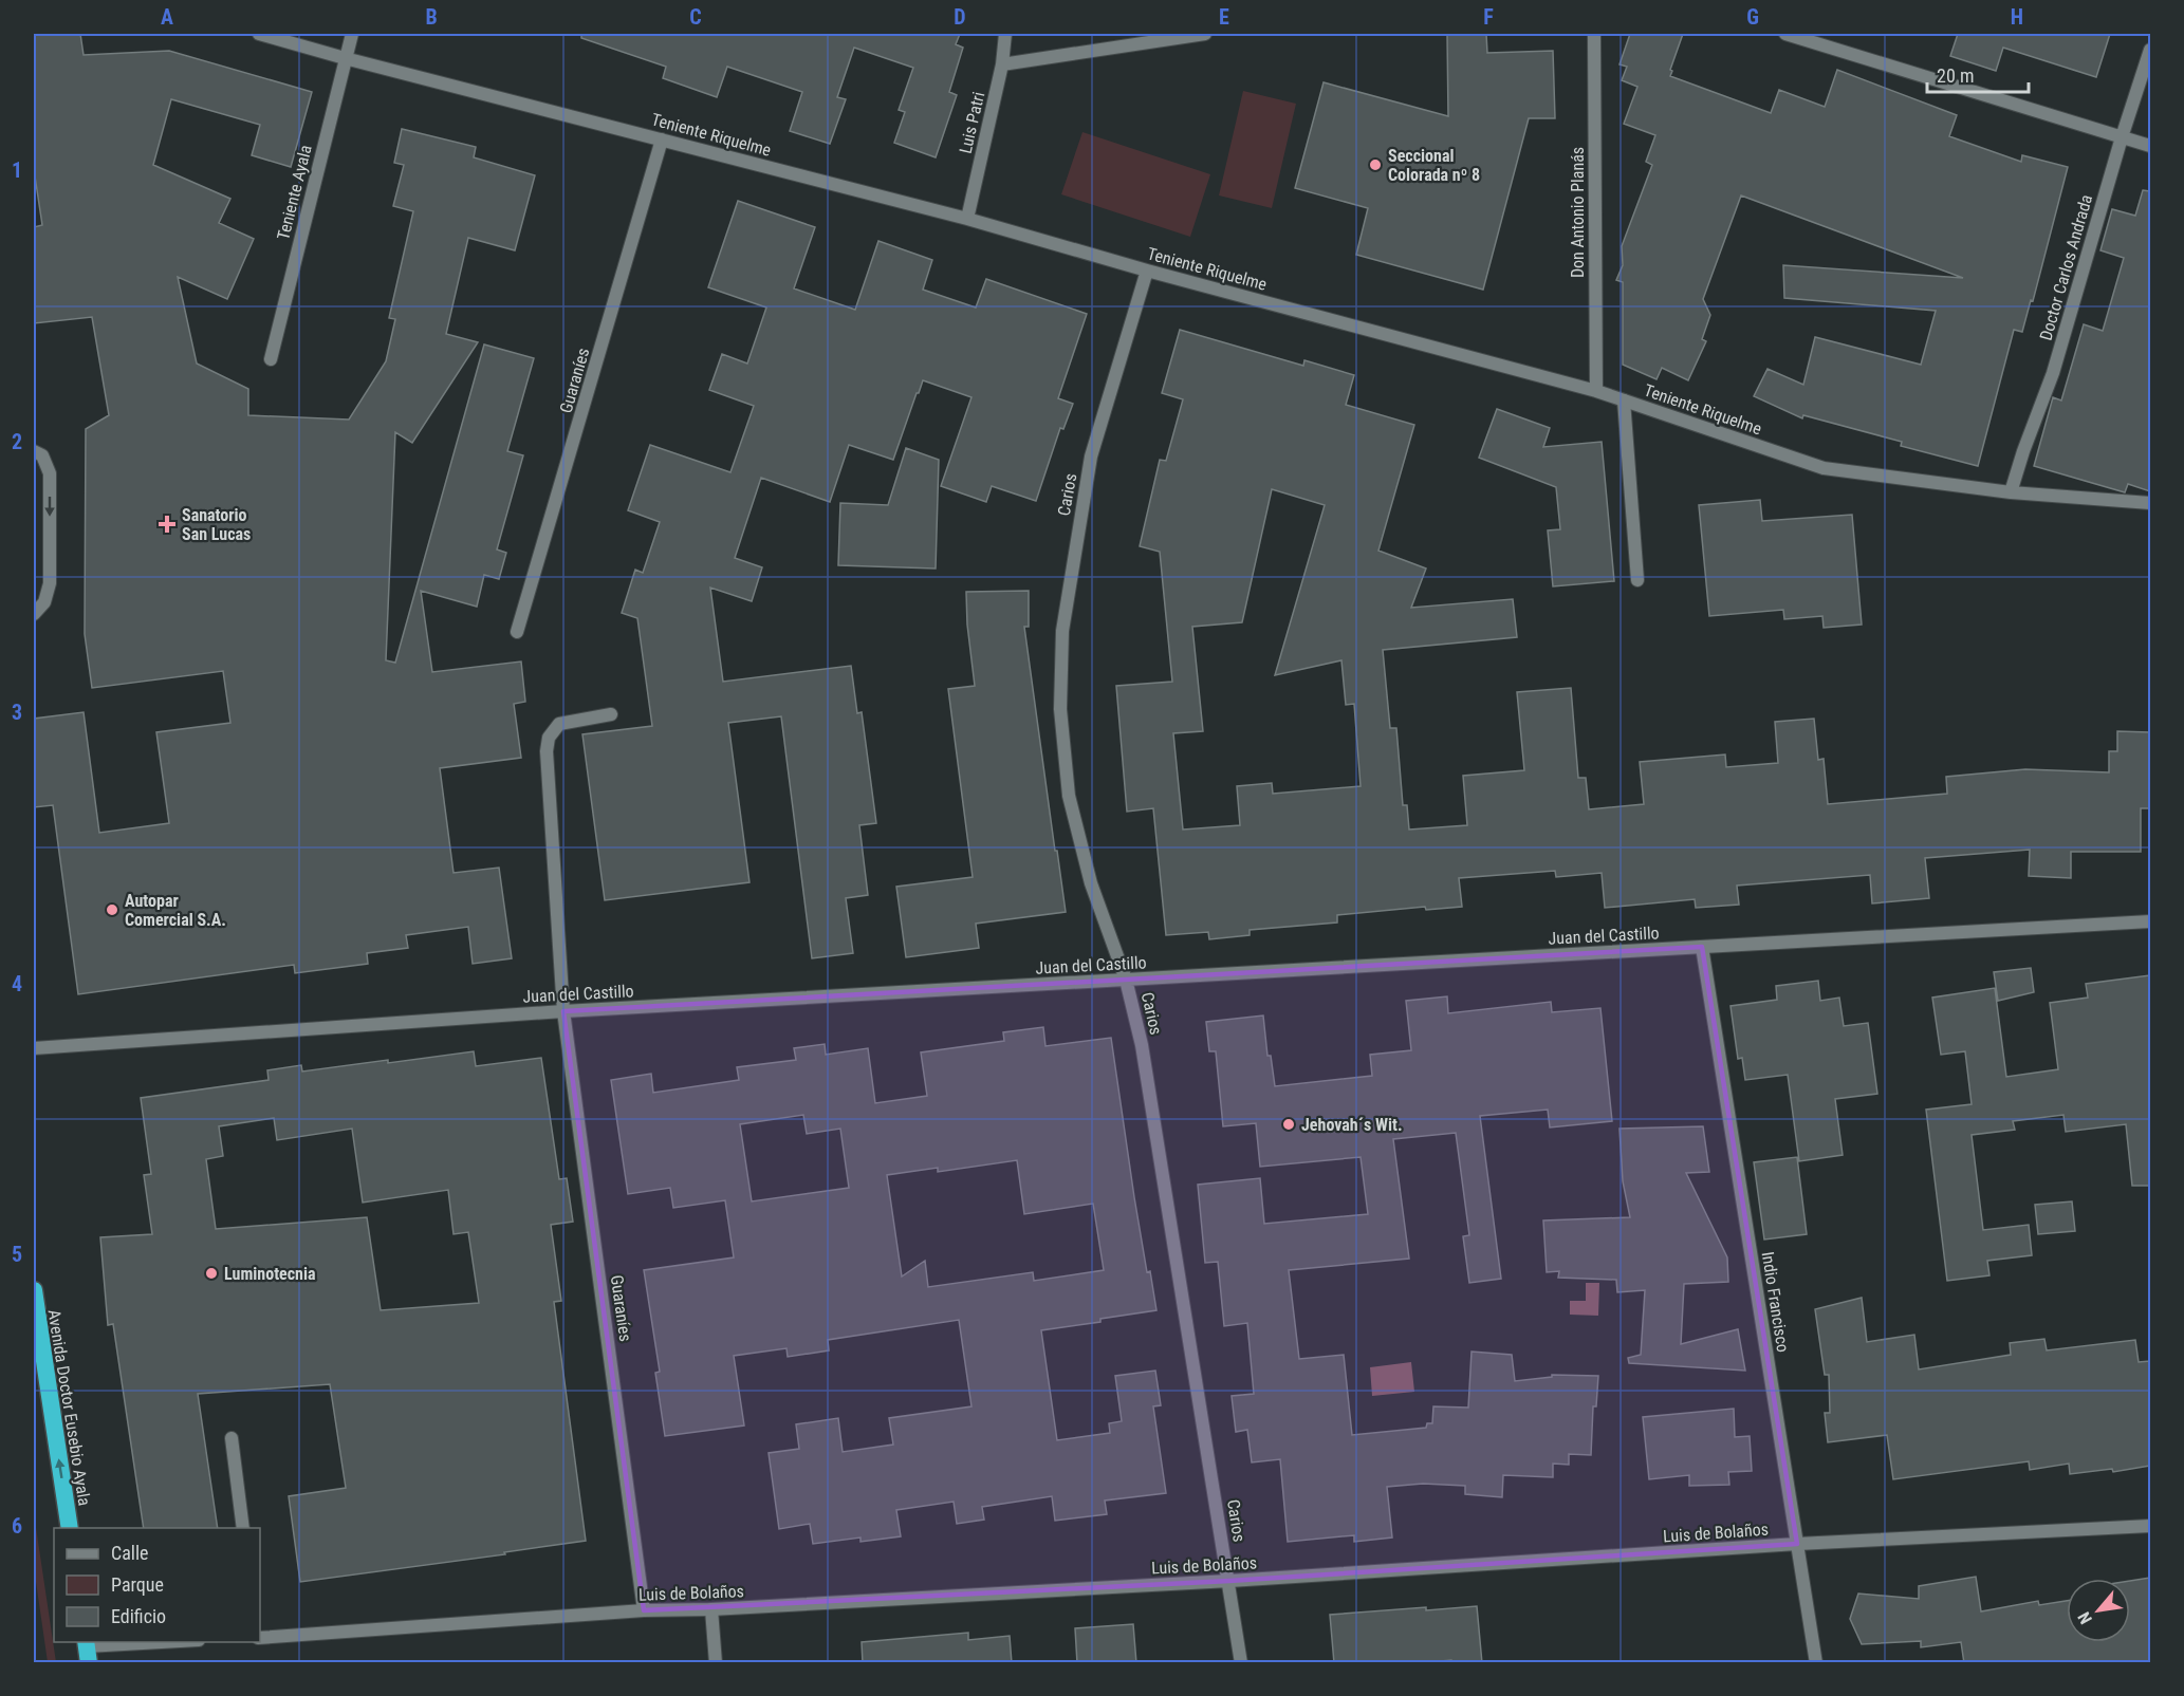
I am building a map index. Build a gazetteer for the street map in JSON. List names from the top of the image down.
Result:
{
  "streets": {
    "highway": ["Avenida Doctor Eusebio Ayala"],
    "street": [
      "Luis Patri",
      "Teniente Riquelme",
      "Teniente Ayala",
      "Don Antonio Planás",
      "Doctor Carlos Andrada",
      "Guaraníes",
      "Carios",
      "Juan del Castillo",
      "Indio Francisco",
      "Luis de Bolaños"
    ]
  },
  "crossings": [
    ["Luis Patri", "Teniente Riquelme"],
    ["Teniente Riquelme", "Teniente Ayala"],
    ["Teniente Riquelme", "Don Antonio Planás"],
    ["Teniente Riquelme", "Doctor Carlos Andrada"],
    ["Teniente Riquelme", "Guaraníes"],
    ["Teniente Riquelme", "Carios"],
    ["Guaraníes", "Juan del Castillo"],
    ["Guaraníes", "Luis de Bolaños"],
    ["Carios", "Juan del Castillo"],
    ["Carios", "Luis de Bolaños"],
    ["Juan del Castillo", "Indio Francisco"],
    ["Indio Francisco", "Luis de Bolaños"]
  ],
  "one_way": ["Avenida Doctor Eusebio Ayala"],
  "places": {
    "other": [
      "Seccional Colorada nº 8",
      "Autopar Comercial S.A.",
      "Jehovah´s Wit.",
      "Luminotecnia"
    ],
    "health": ["Sanatorio San Lucas"]
  },
  "legend": ["Calle", "Parque", "Edificio"],
  "scale_bar": "20 m",
  "north": "bottom left",
  "grid": {
    "columns": [
      "A",
      "B",
      "C",
      "D",
      "E",
      "F",
      "G",
      "H"
    ],
    "rows": [
      "1",
      "2",
      "3",
      "4",
      "5",
      "6"
    ]
  }
}
